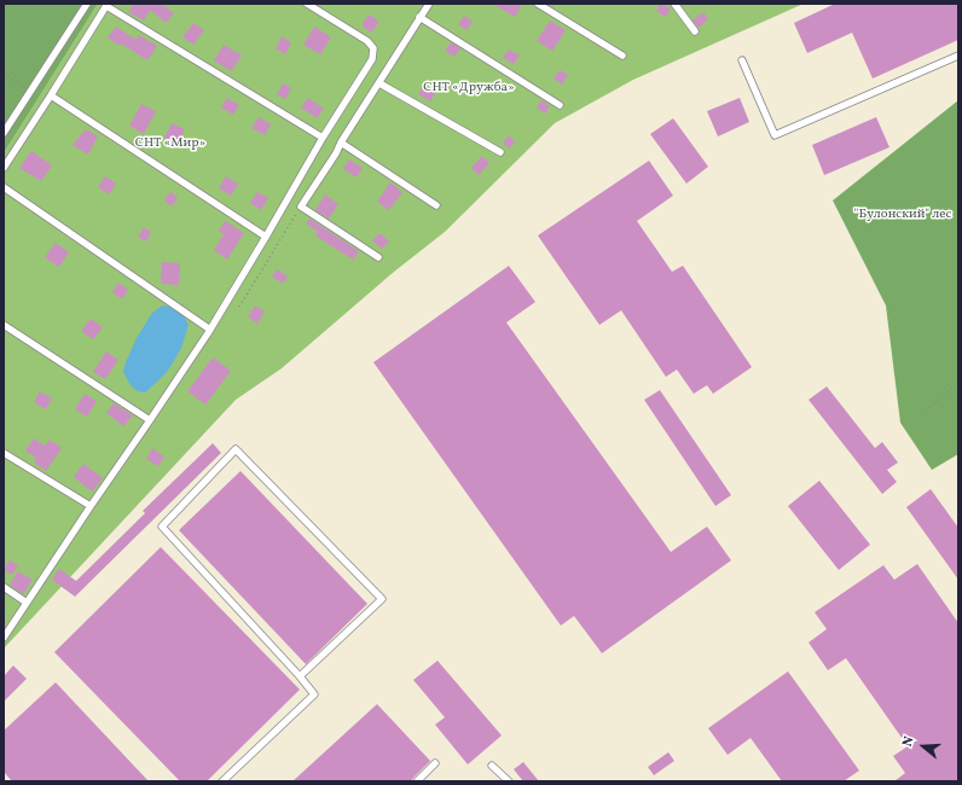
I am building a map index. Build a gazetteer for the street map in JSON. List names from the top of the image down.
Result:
{
  "parks": ["СНТ «Дружба»", "СНТ «Мир»", "\"Булонский\" лес"],
  "north": "left"
}
